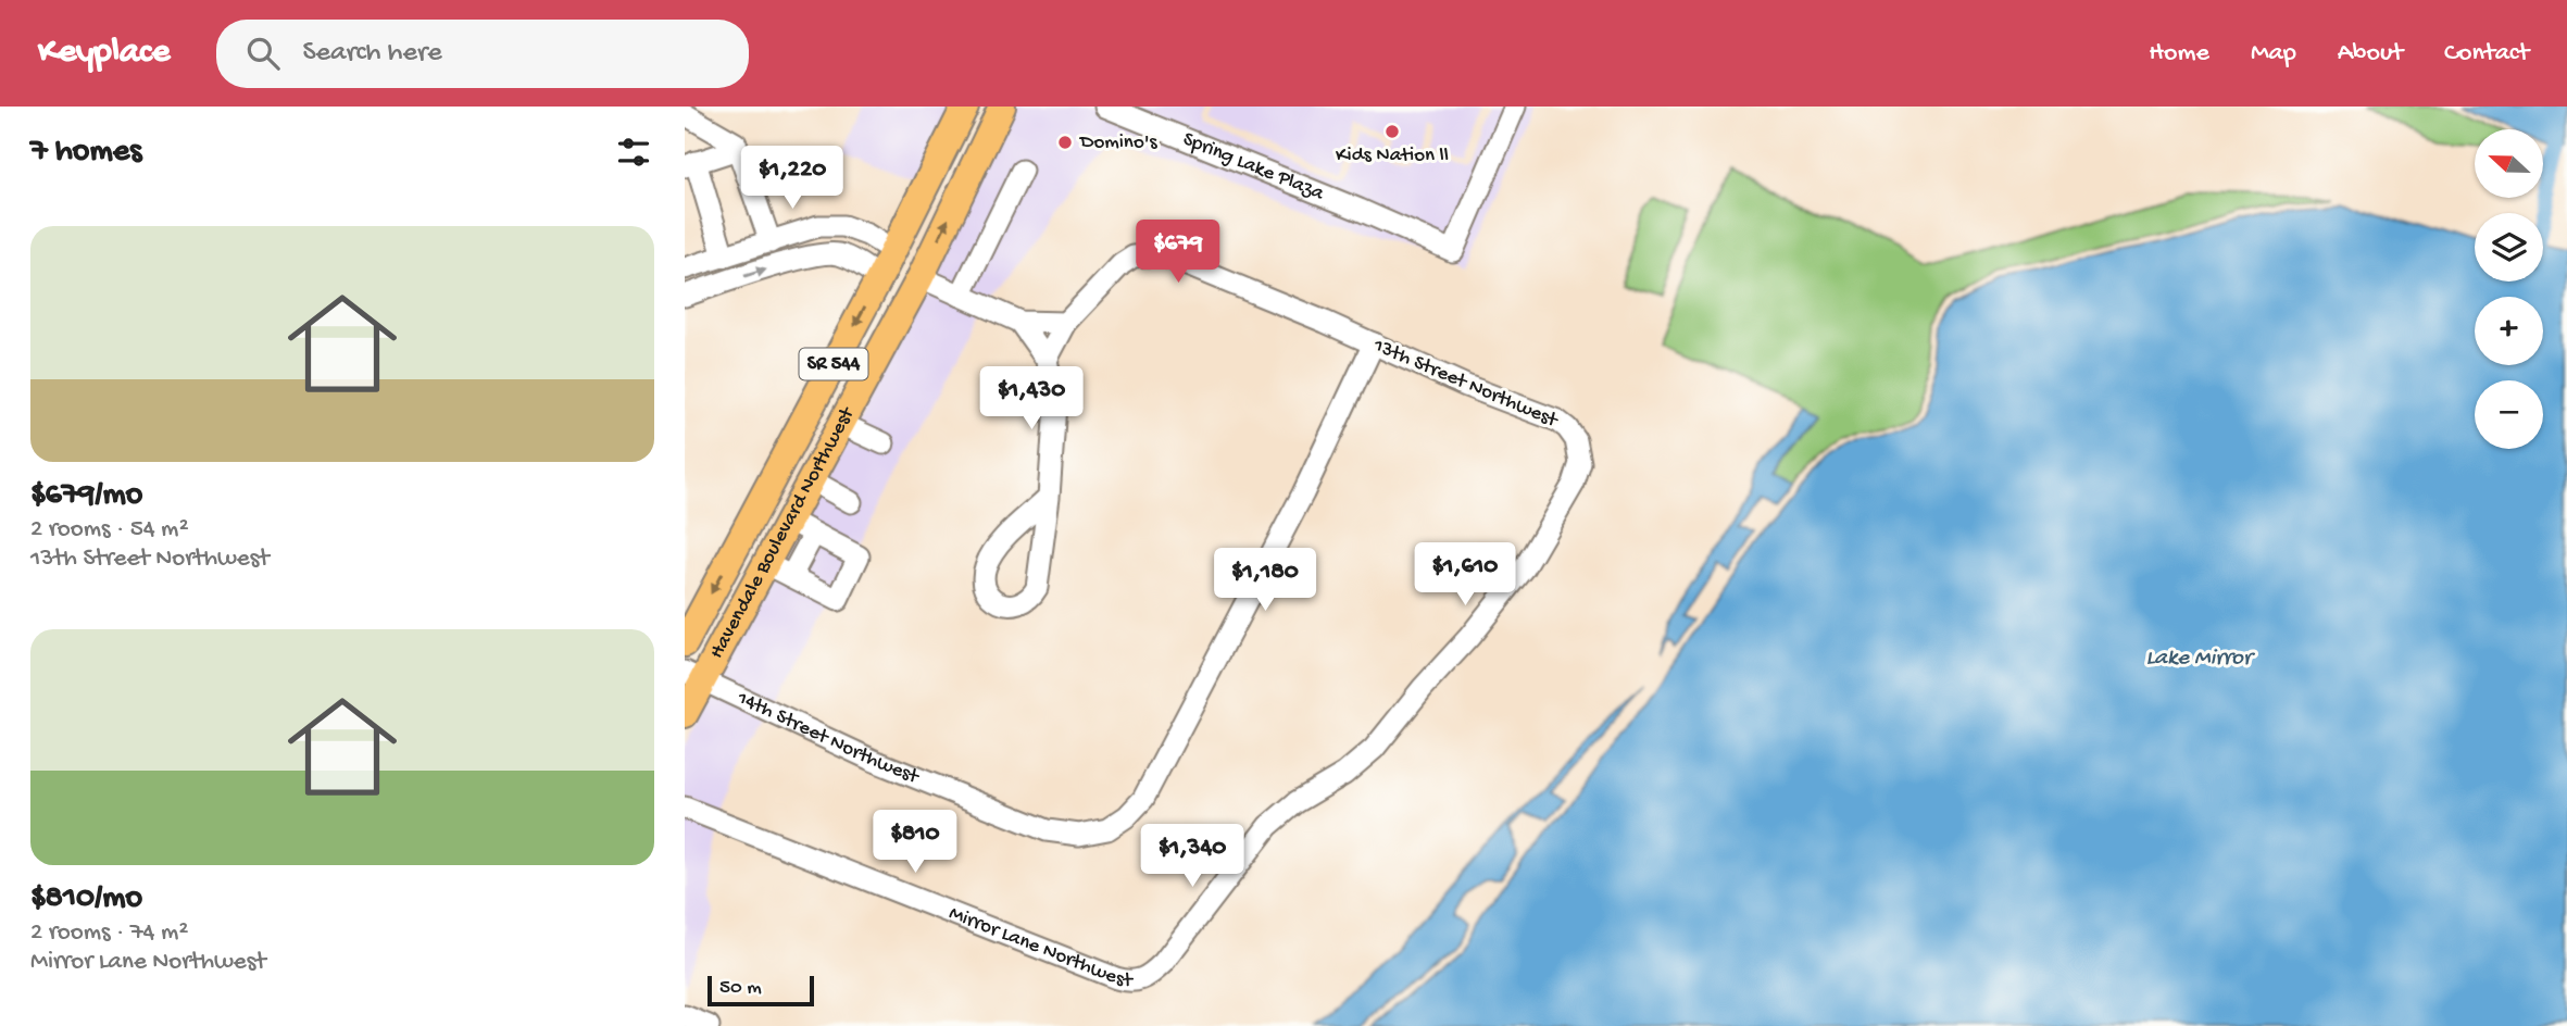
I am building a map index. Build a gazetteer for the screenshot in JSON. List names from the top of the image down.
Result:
{
  "streets": {
    "main road": ["SR 544", "Havendale Boulevard Northwest"],
    "street": [
      "Spring Lake Plaza",
      "13th Street Northwest",
      "14th Street Northwest",
      "Mirror Lane Northwest"
    ]
  },
  "crossings": [
    ["13th Street Northwest", "14th Street Northwest"],
    ["13th Street Northwest", "Mirror Lane Northwest"],
    ["Havendale Boulevard Northwest", "14th Street Northwest"]
  ],
  "water": ["Lake Mirror"],
  "places": ["Kids Nation ll", "Domino's"],
  "scale_bar": "50 m",
  "north": "left",
  "page": {
    "header": "Keyplace",
    "search": "Search here",
    "nav": [
      "Home",
      "Map",
      "About",
      "Contact"
    ],
    "heading": "7 homes",
    "map_buttons": ["+", "−"],
    "price": [
      "$1,220",
      "$679",
      "$1,430",
      "$1,610",
      "$1,180",
      "$810",
      "$1,340"
    ],
    "list": [
      {
        "name": "$679/mo",
        "note": "2 rooms · 54 m² · 13th Street Northwest"
      },
      {
        "name": "$810/mo",
        "note": "2 rooms · 74 m² · Mirror Lane Northwest"
      }
    ],
    "scale": "50 m"
  }
}
